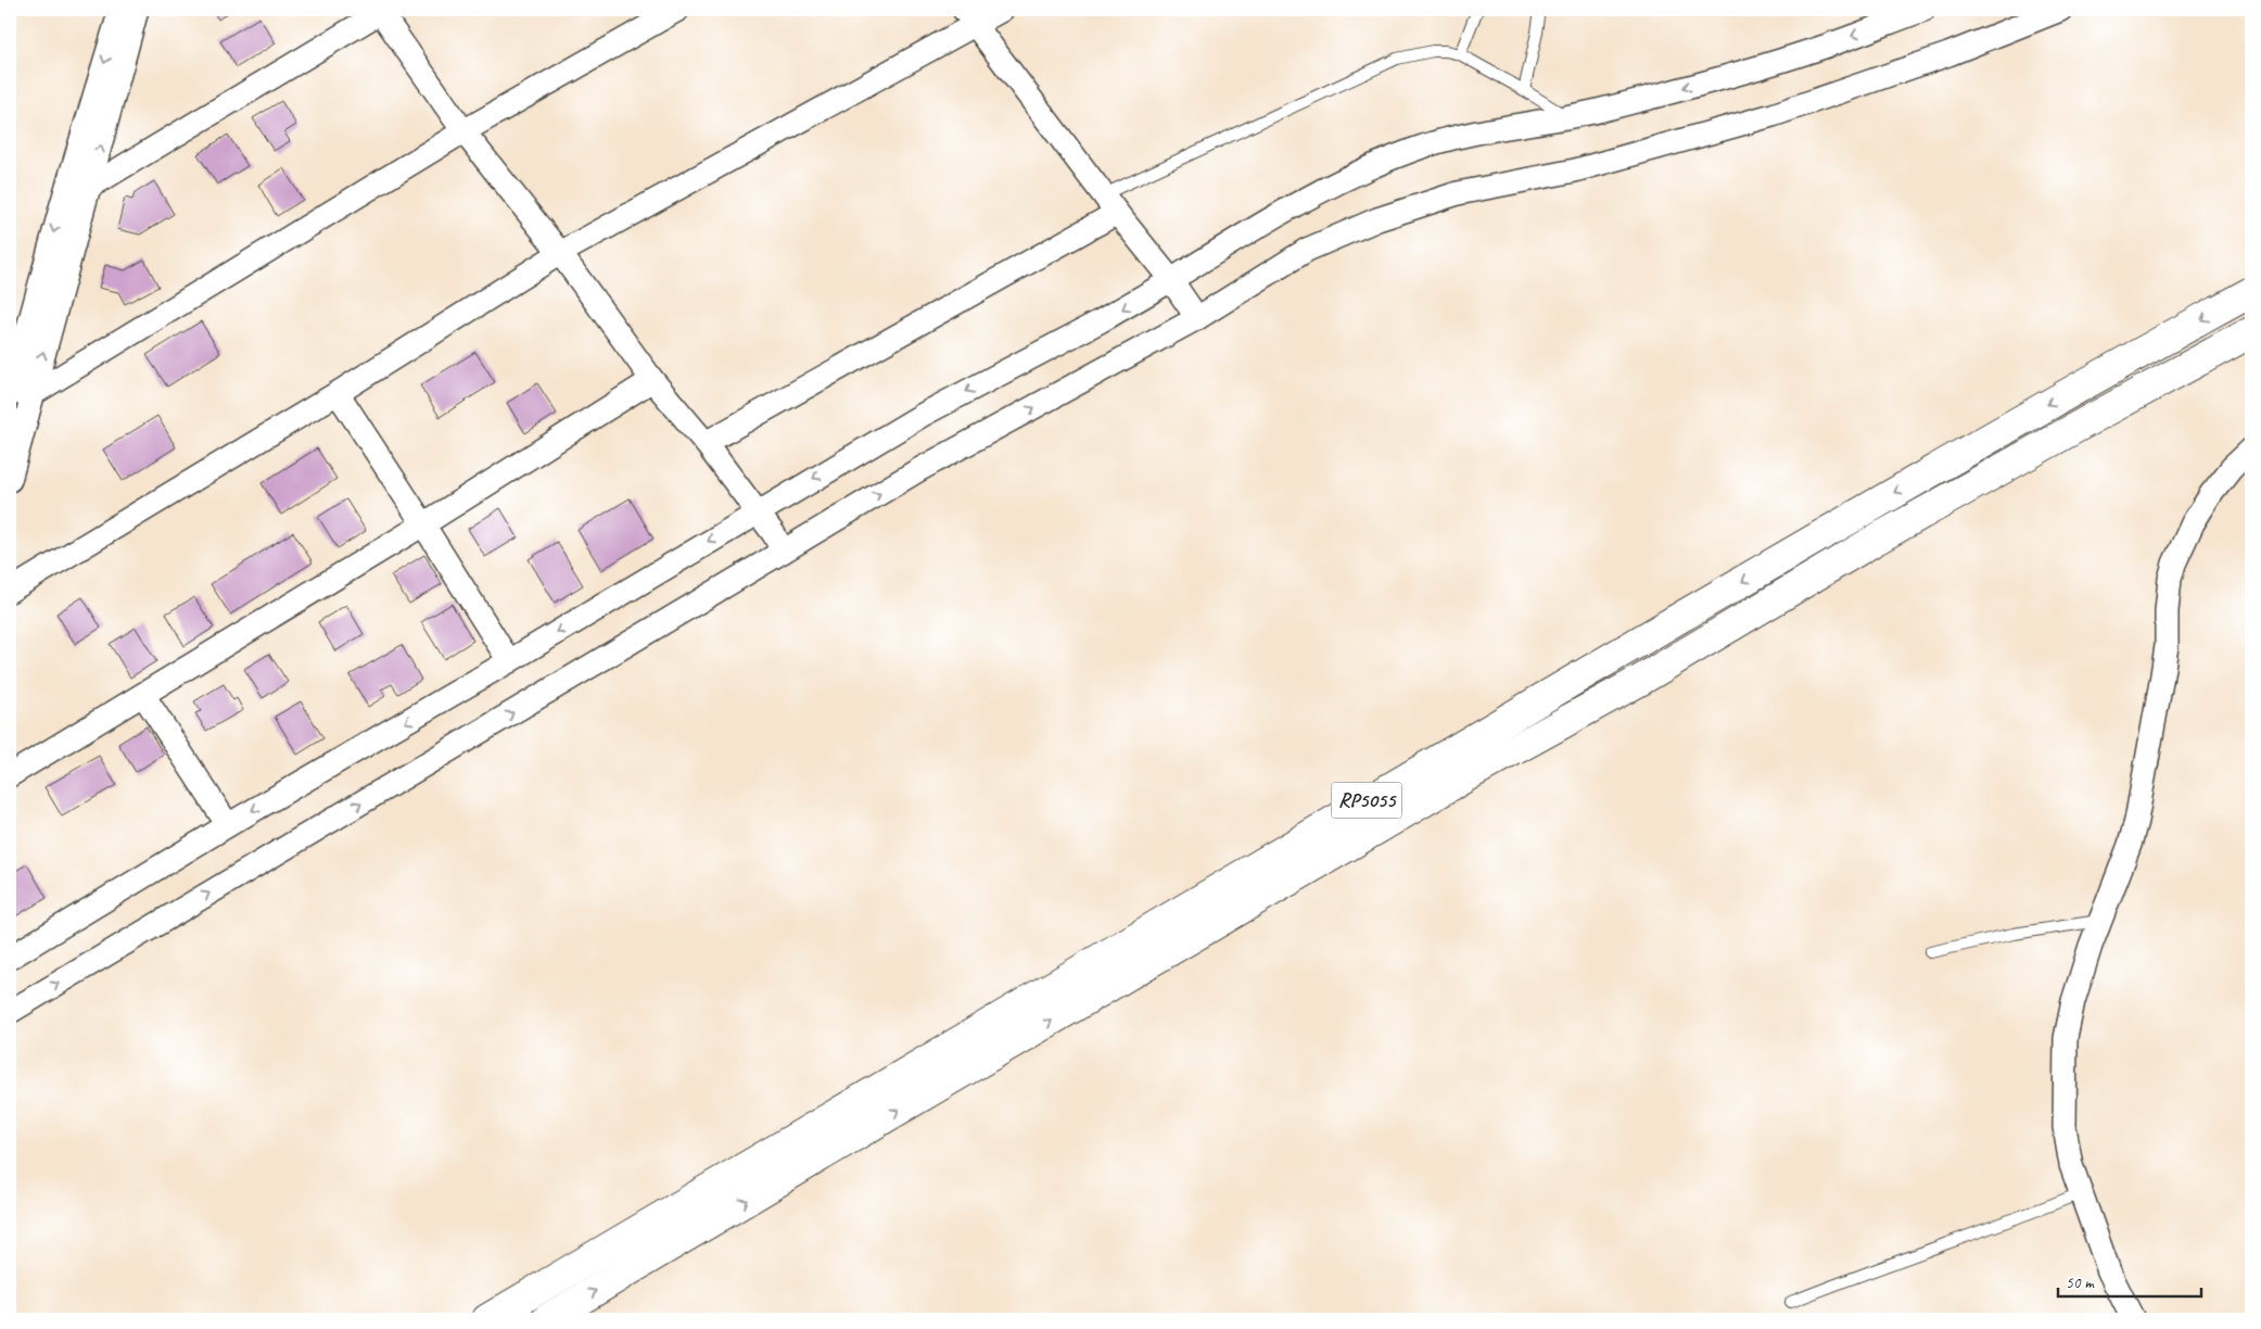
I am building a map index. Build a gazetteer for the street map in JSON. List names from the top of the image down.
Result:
{
  "streets": {
    "highway": ["RP5055"]
  },
  "scale_bar": "50 m"
}
